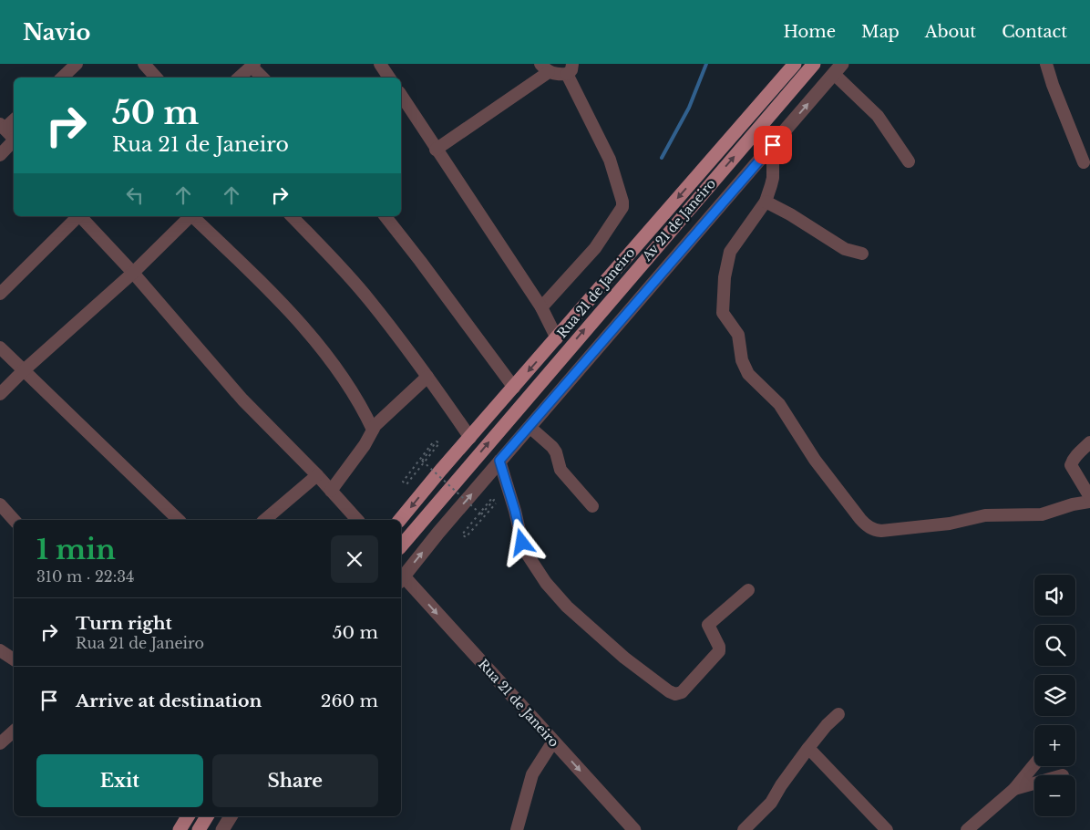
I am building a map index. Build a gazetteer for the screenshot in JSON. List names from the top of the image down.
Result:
{
  "streets": {
    "main road": ["Av 21 de Janeiro", "Rua 21 de Janeiro"]
  },
  "one_way": ["Av 21 de Janeiro"],
  "page": {
    "header": "Navio",
    "nav": [
      "Home",
      "Map",
      "About",
      "Contact"
    ],
    "turn": ["50 m", "Rua 21 de Janeiro"],
    "heading": ["1 min", "310 m · 22:34"],
    "map_buttons": ["+", "−"],
    "list": [
      {
        "name": "Turn right",
        "note": "Rua 21 de Janeiro",
        "value": "50 m"
      },
      {
        "name": "Arrive at destination",
        "value": "260 m"
      }
    ],
    "buttons": ["Exit", "Share"]
  }
}
